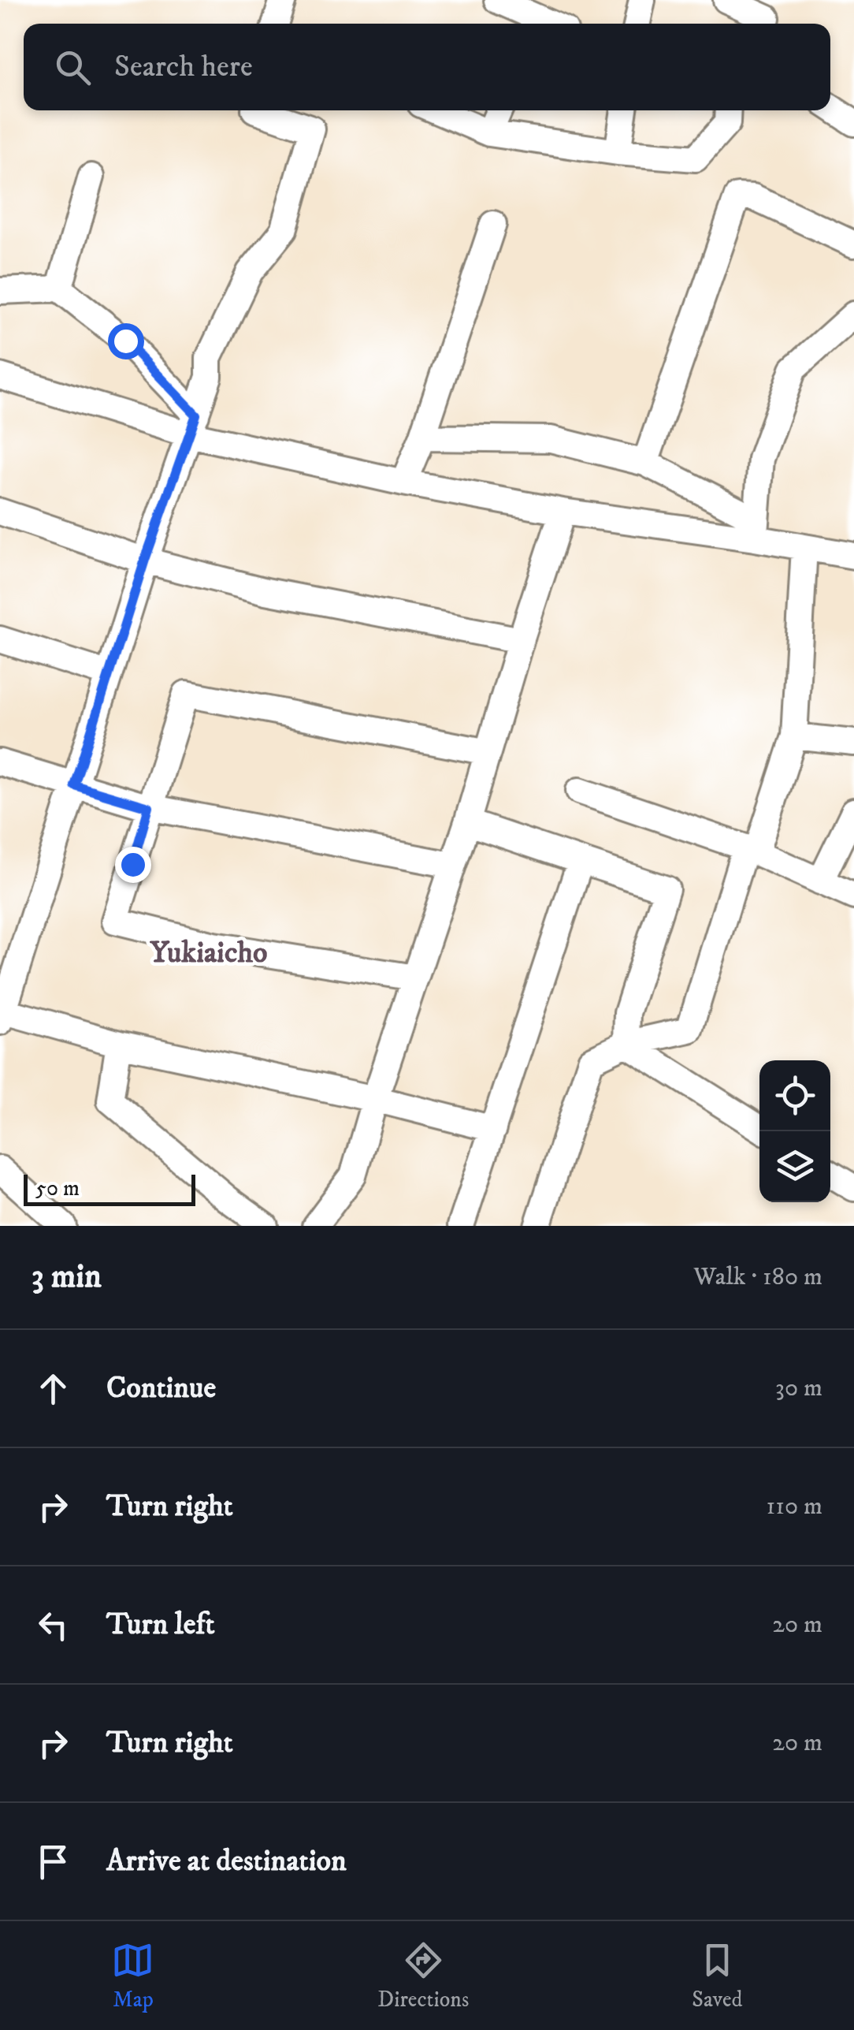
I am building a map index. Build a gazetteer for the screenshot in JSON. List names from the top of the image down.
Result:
{
  "districts": ["Yukiaicho"],
  "scale_bar": "50 m",
  "page": {
    "search": "Search here",
    "scale": "50 m",
    "heading": ["3 min", "Walk · 180 m"],
    "list": [
      ["Continue", "30 m"],
      ["Turn right", "110 m"],
      ["Turn left", "20 m"],
      ["Turn right", "20 m"],
      "Arrive at destination"
    ],
    "nav": ["Map", "Directions", "Saved"]
  }
}
